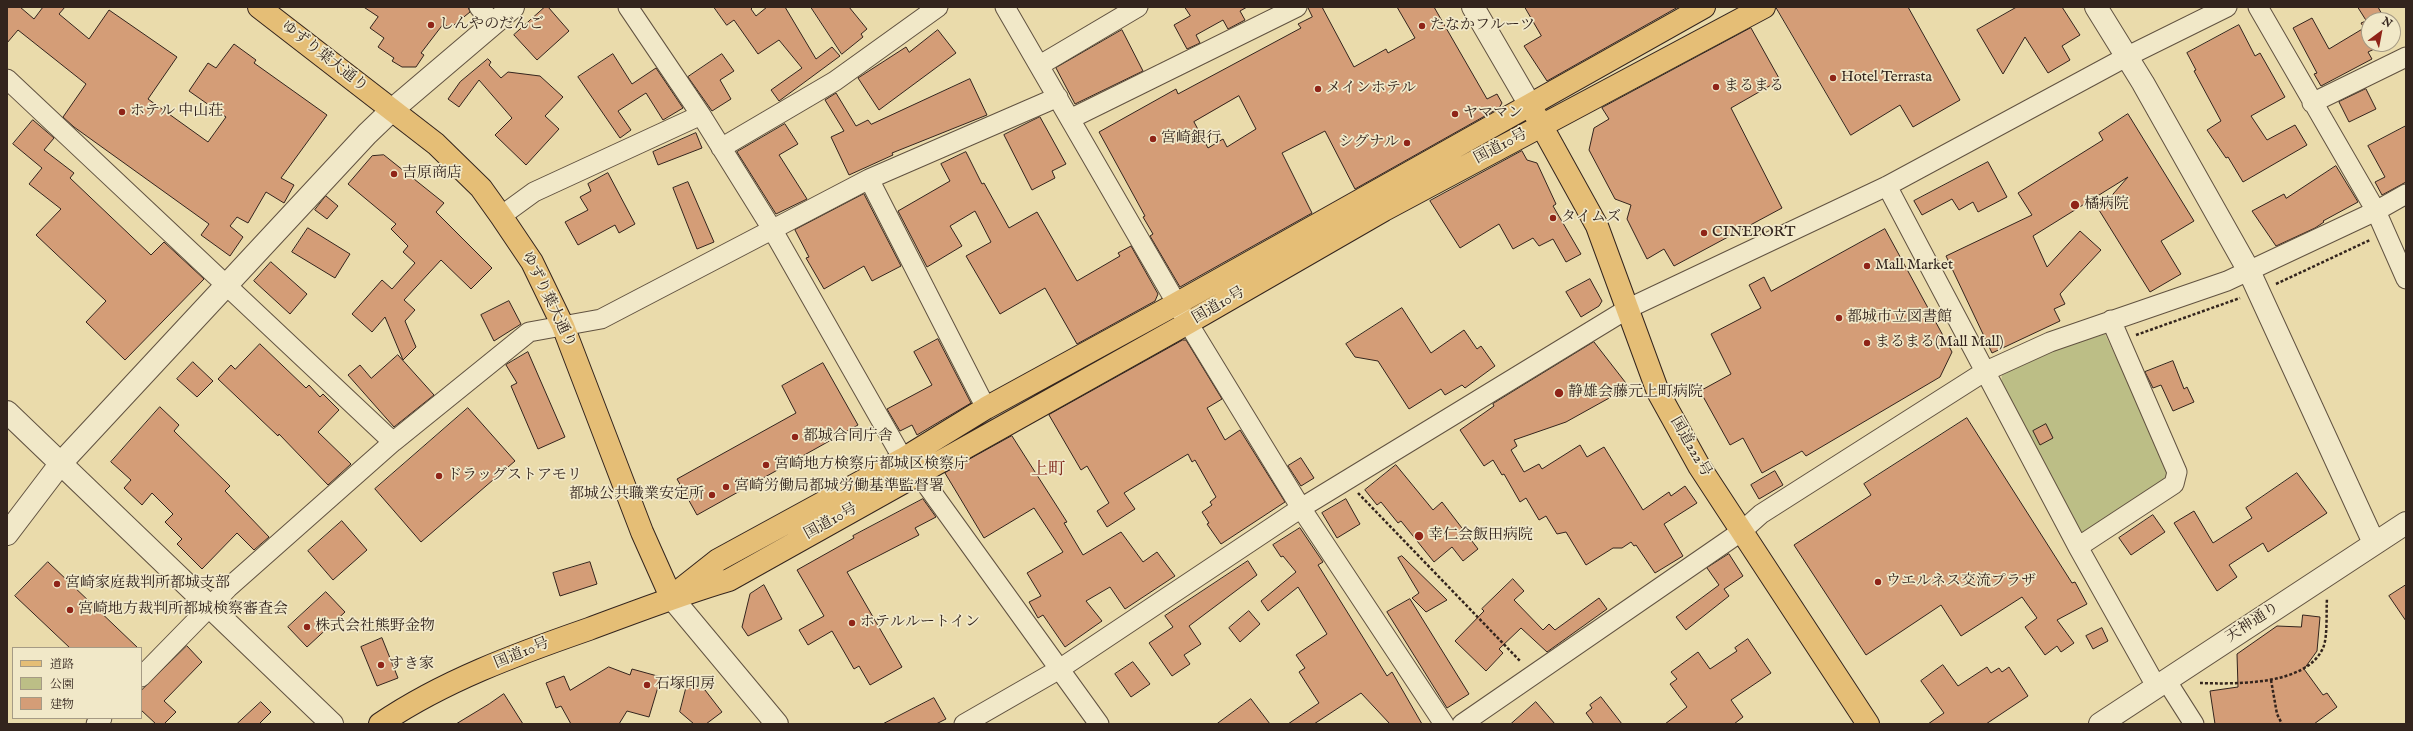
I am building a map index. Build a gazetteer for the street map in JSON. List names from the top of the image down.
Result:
{
  "streets": {
    "main road": ["ゆずり葉大通り", "国道10号", "国道222号"],
    "street": ["天神通り"]
  },
  "crossings": [
    ["ゆずり葉大通り", "国道10号"],
    ["国道10号", "国道222号"]
  ],
  "districts": ["上町"],
  "places": [
    "しんやのだんご",
    "たなかフルーツ",
    "Hotel Terrasta",
    "まるまる",
    "メインホテル",
    "ホテル 中山荘",
    "ヤママン",
    "宮崎銀行",
    "シグナル",
    "吉原商店",
    "橘病院",
    "タイムズ",
    "CINEPORT",
    "Mall Market",
    "都城市立図書館",
    "まるまる(Mall Mall)",
    "静雄会藤元上町病院",
    "都城合同庁舎",
    "宮崎地方検察庁都城区検察庁",
    "ドラッグストアモリ",
    "宮崎労働局都城労働基準監督署",
    "都城公共職業安定所",
    "幸仁会飯田病院",
    "ウエルネス交流プラザ",
    "宮崎家庭裁判所都城支部",
    "宮崎地方裁判所都城検察審査会",
    "ホテルルートイン",
    "株式会社熊野金物",
    "すき家",
    "石塚印房"
  ],
  "legend": ["道路", "公園", "建物"],
  "north": "top right"
}
